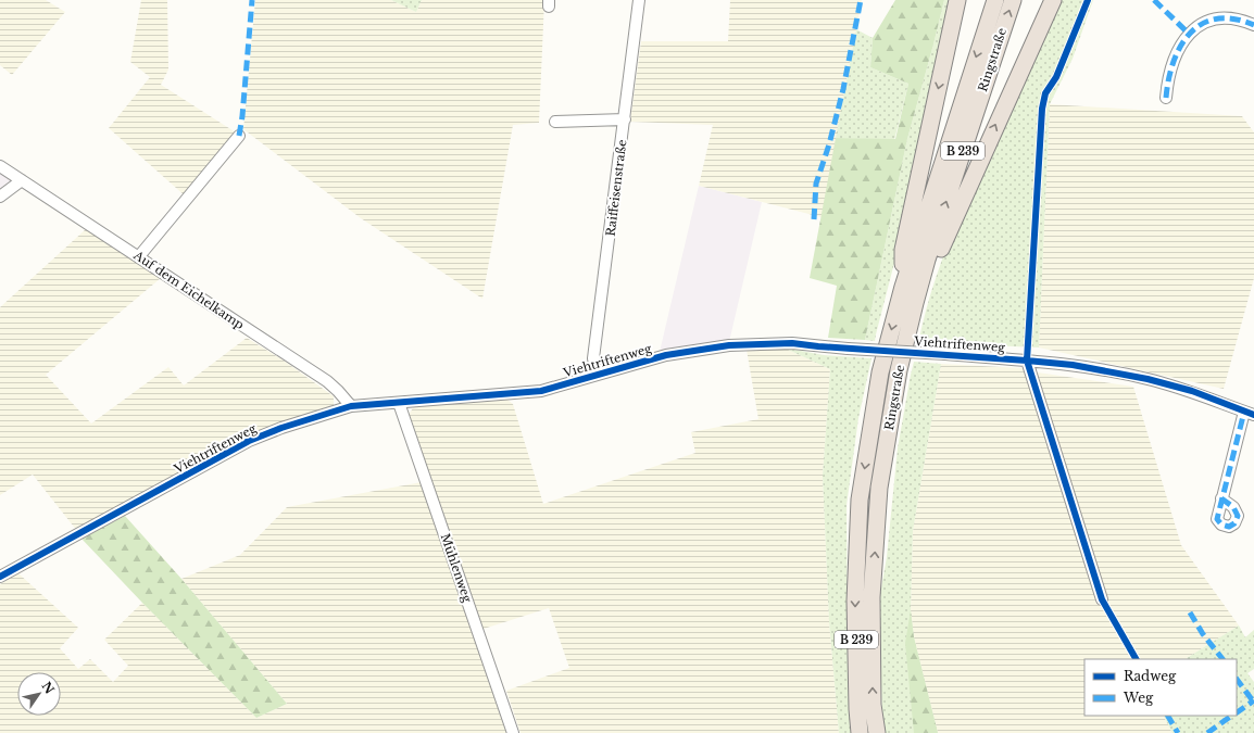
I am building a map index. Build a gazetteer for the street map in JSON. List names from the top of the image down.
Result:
{
  "streets": {
    "highway": ["Ringstraße", "B 239"],
    "street": [
      "Raiffeisenstraße",
      "Auf dem Eichelkamp",
      "Viehtriftenweg",
      "Mühlenweg"
    ]
  },
  "crossings": [
    ["Raiffeisenstraße", "Viehtriftenweg"],
    ["Auf dem Eichelkamp", "Viehtriftenweg"],
    ["Viehtriftenweg", "Mühlenweg"]
  ],
  "legend": ["Radweg", "Weg"],
  "north": "top right"
}
